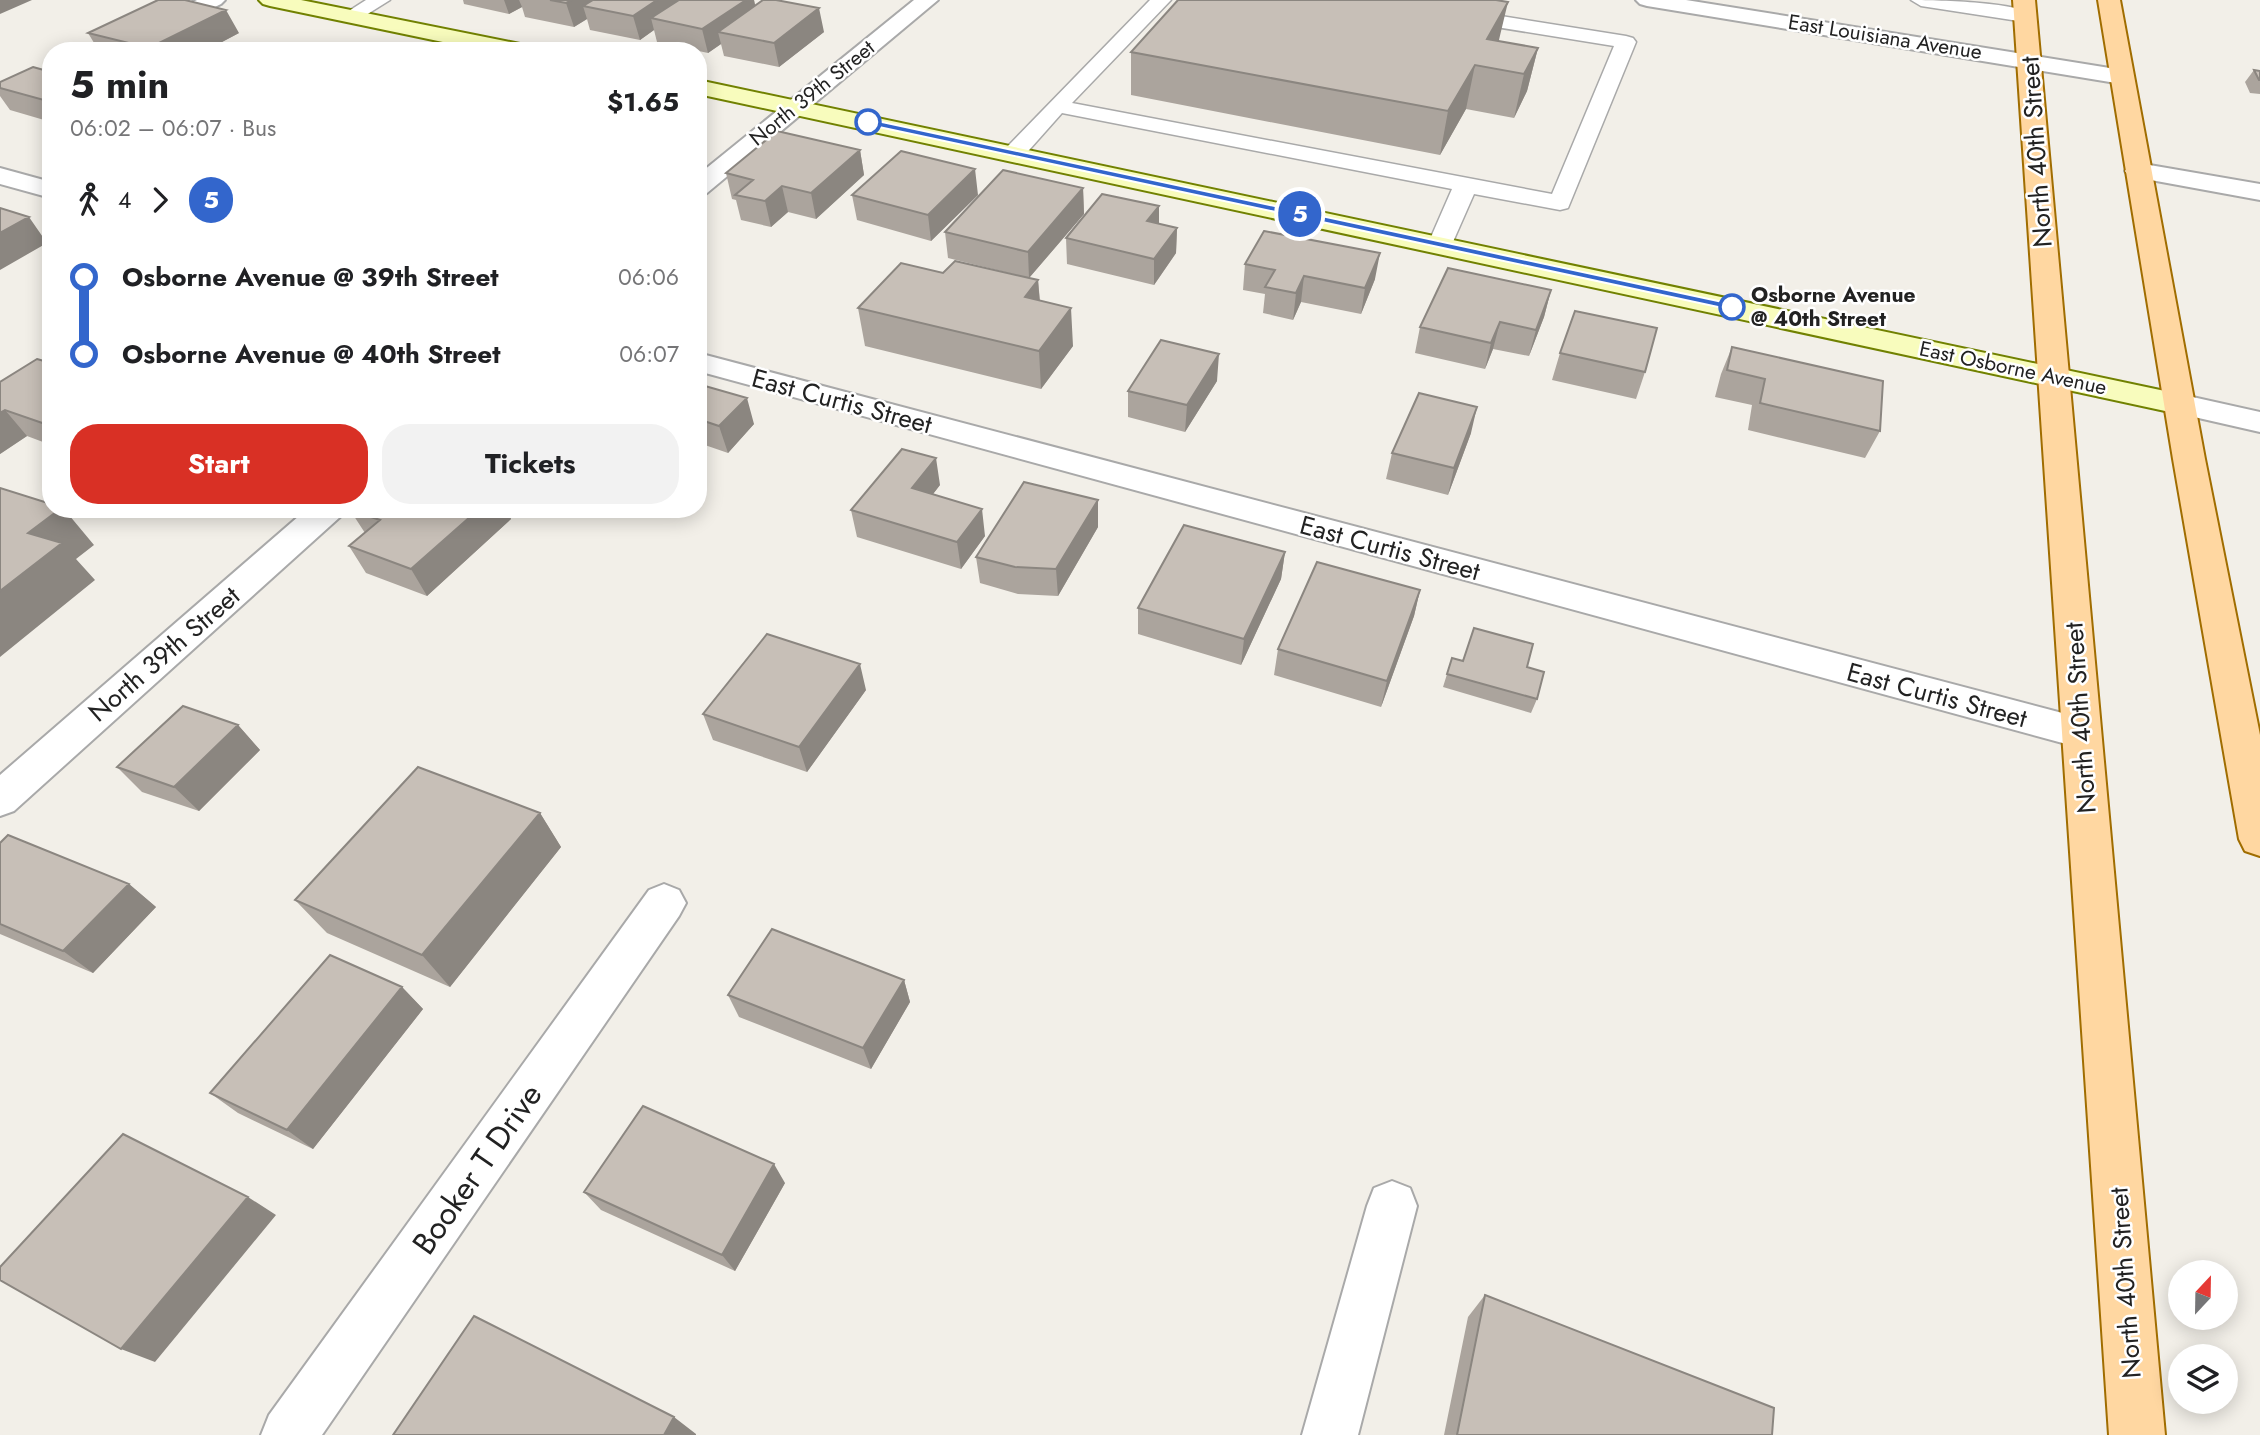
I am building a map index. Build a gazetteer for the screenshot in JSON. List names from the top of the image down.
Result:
{
  "streets": {
    "main road": ["North 40th Street"],
    "street": [
      "East Louisiana Avenue",
      "North 39th Street",
      "East Osborne Avenue",
      "East Curtis Street",
      "Booker T Drive"
    ]
  },
  "crossings": [
    ["East Louisiana Avenue", "North 40th Street"],
    ["North 39th Street", "East Osborne Avenue"],
    ["North 40th Street", "East Osborne Avenue"],
    ["North 40th Street", "East Curtis Street"]
  ],
  "places": ["Osborne Avenue @ 40th Street"],
  "lines": ["bus line 5"],
  "north": "top",
  "page": {
    "on_map": "5",
    "heading": ["5 min", "06:02 – 06:07 · Bus", "$1.65"],
    "legs": ["4", "5"],
    "list": [
      {
        "name": "Osborne Avenue @ 39th Street",
        "value": "06:06"
      },
      {
        "name": "Osborne Avenue @ 40th Street",
        "value": "06:07"
      }
    ],
    "buttons": ["Start", "Tickets"]
  }
}
